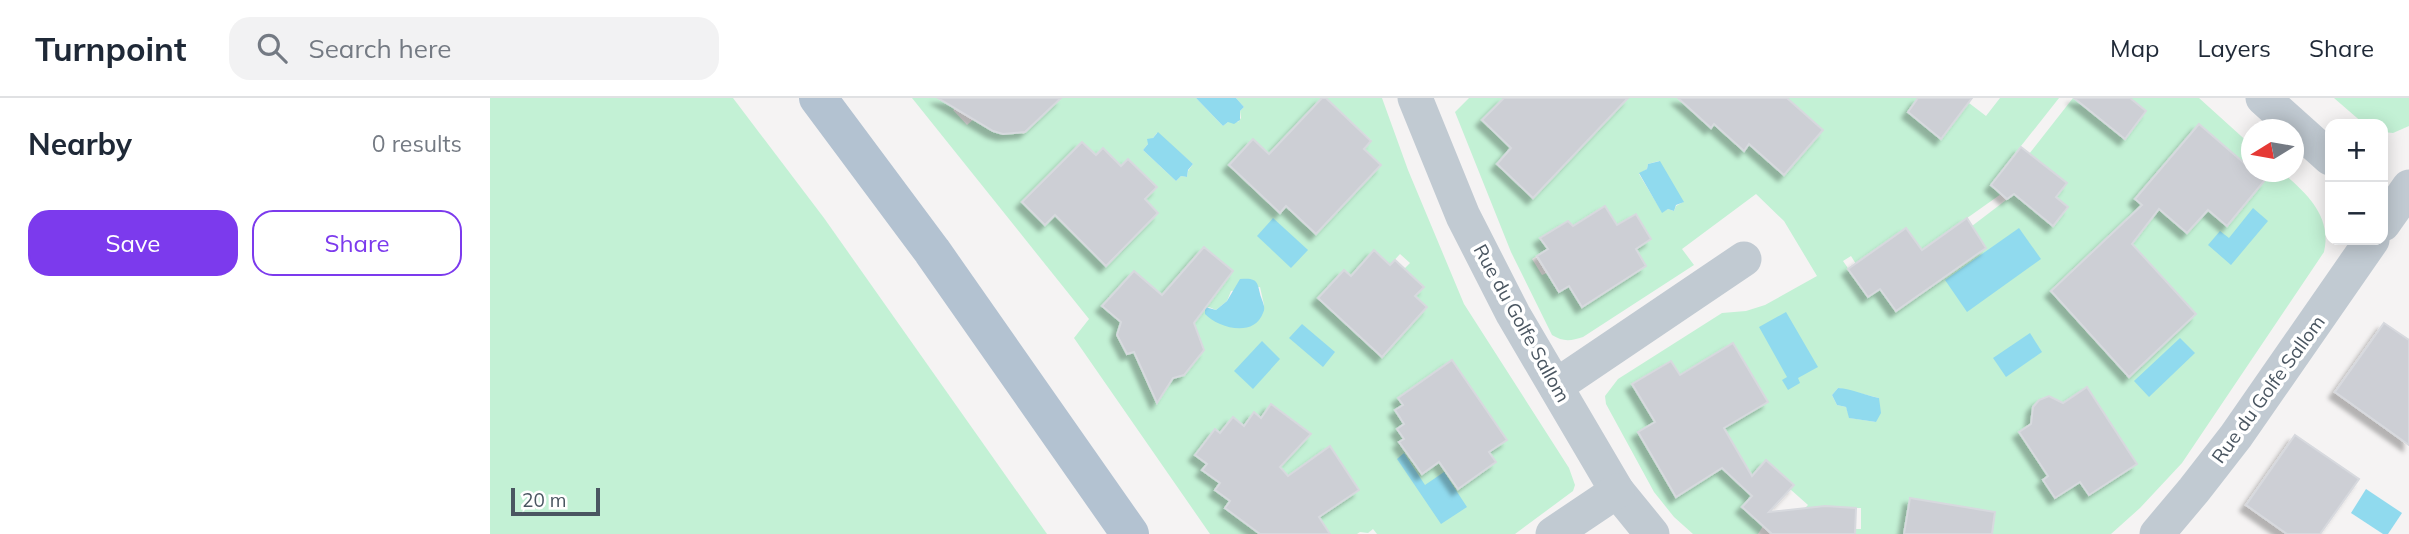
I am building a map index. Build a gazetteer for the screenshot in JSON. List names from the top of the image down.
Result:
{
  "streets": {
    "street": ["Rue du Golfe Sallom"]
  },
  "scale_bar": "20 m",
  "north": "left",
  "page": {
    "header": "Turnpoint",
    "search": "Search here",
    "nav": ["Map", "Layers", "Share"],
    "heading": ["Nearby", "0 results"],
    "map_buttons": ["+", "−"],
    "buttons": ["Save", "Share"],
    "scale": "20 m"
  }
}
